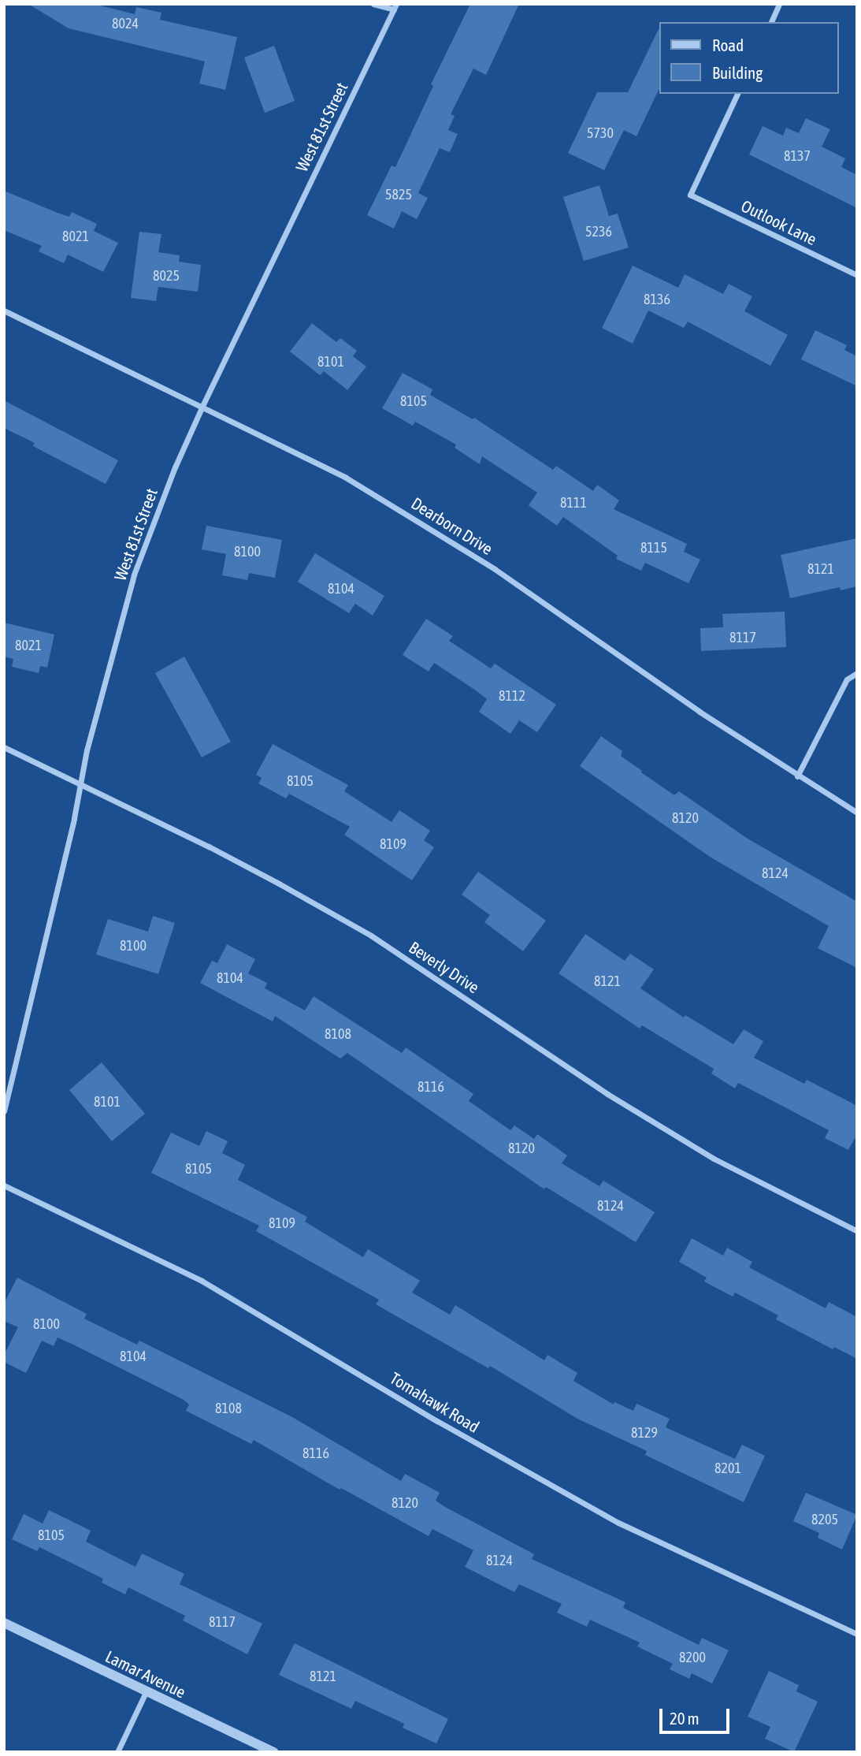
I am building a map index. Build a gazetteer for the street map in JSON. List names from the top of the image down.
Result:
{
  "streets": {
    "street": [
      "West 81st Street",
      "Outlook Lane",
      "Dearborn Drive",
      "Beverly Drive",
      "Tomahawk Road",
      "Lamar Avenue"
    ]
  },
  "crossings": [
    ["West 81st Street", "Dearborn Drive"],
    ["West 81st Street", "Beverly Drive"]
  ],
  "house_numbers": [
    "8024",
    "5730",
    "8137",
    "5825",
    "5236",
    "8021",
    "8025",
    "8136",
    "8101",
    "8105",
    "8111",
    "8115",
    "8100",
    "8121",
    "8104",
    "8117",
    "8021",
    "8112",
    "8105",
    "8120",
    "8109",
    "8124",
    "8100",
    "8104",
    "8121",
    "8108",
    "8116",
    "8101",
    "8120",
    "8105",
    "8124",
    "8109",
    "8100",
    "8104",
    "8108",
    "8129",
    "8116",
    "8201",
    "8120",
    "8205",
    "8105",
    "8124",
    "8117",
    "8200",
    "8121"
  ],
  "legend": ["Road", "Building"],
  "scale_bar": "20 m"
}
